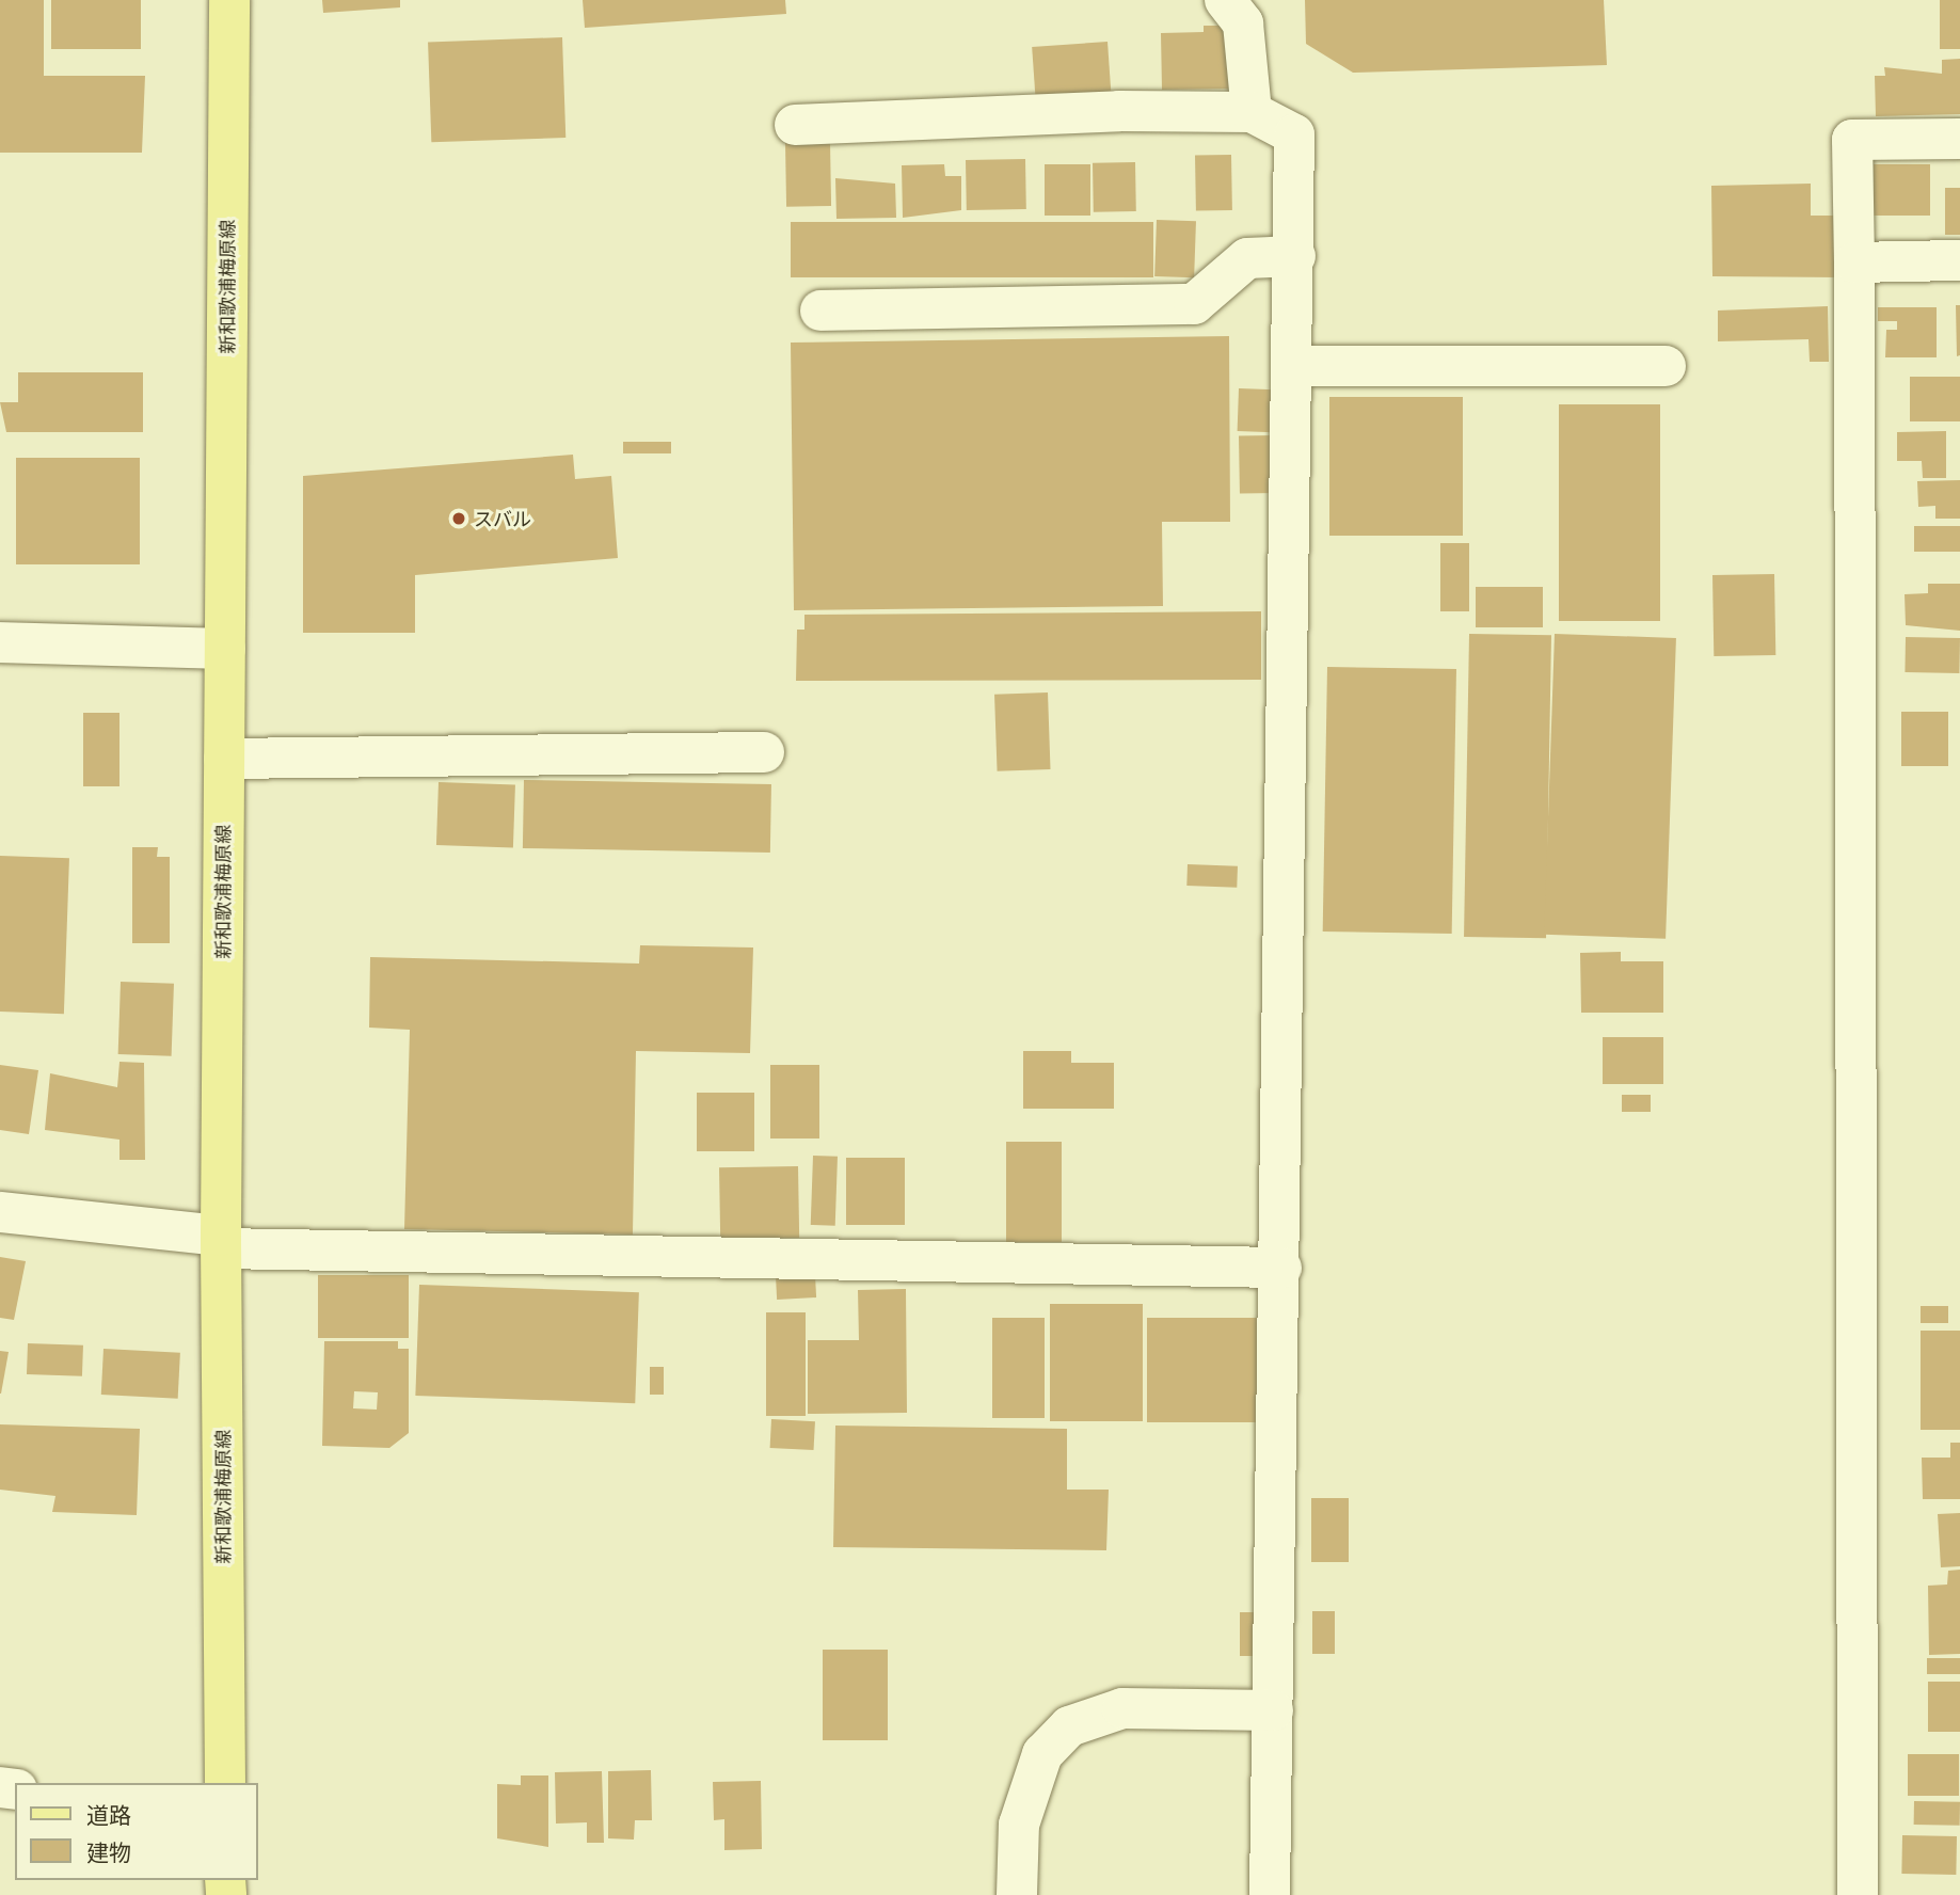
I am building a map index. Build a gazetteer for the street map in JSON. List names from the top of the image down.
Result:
{
  "streets": {
    "main road": ["新和歌浦梅原線"]
  },
  "places": ["スバル"],
  "legend": ["道路", "建物"]
}
